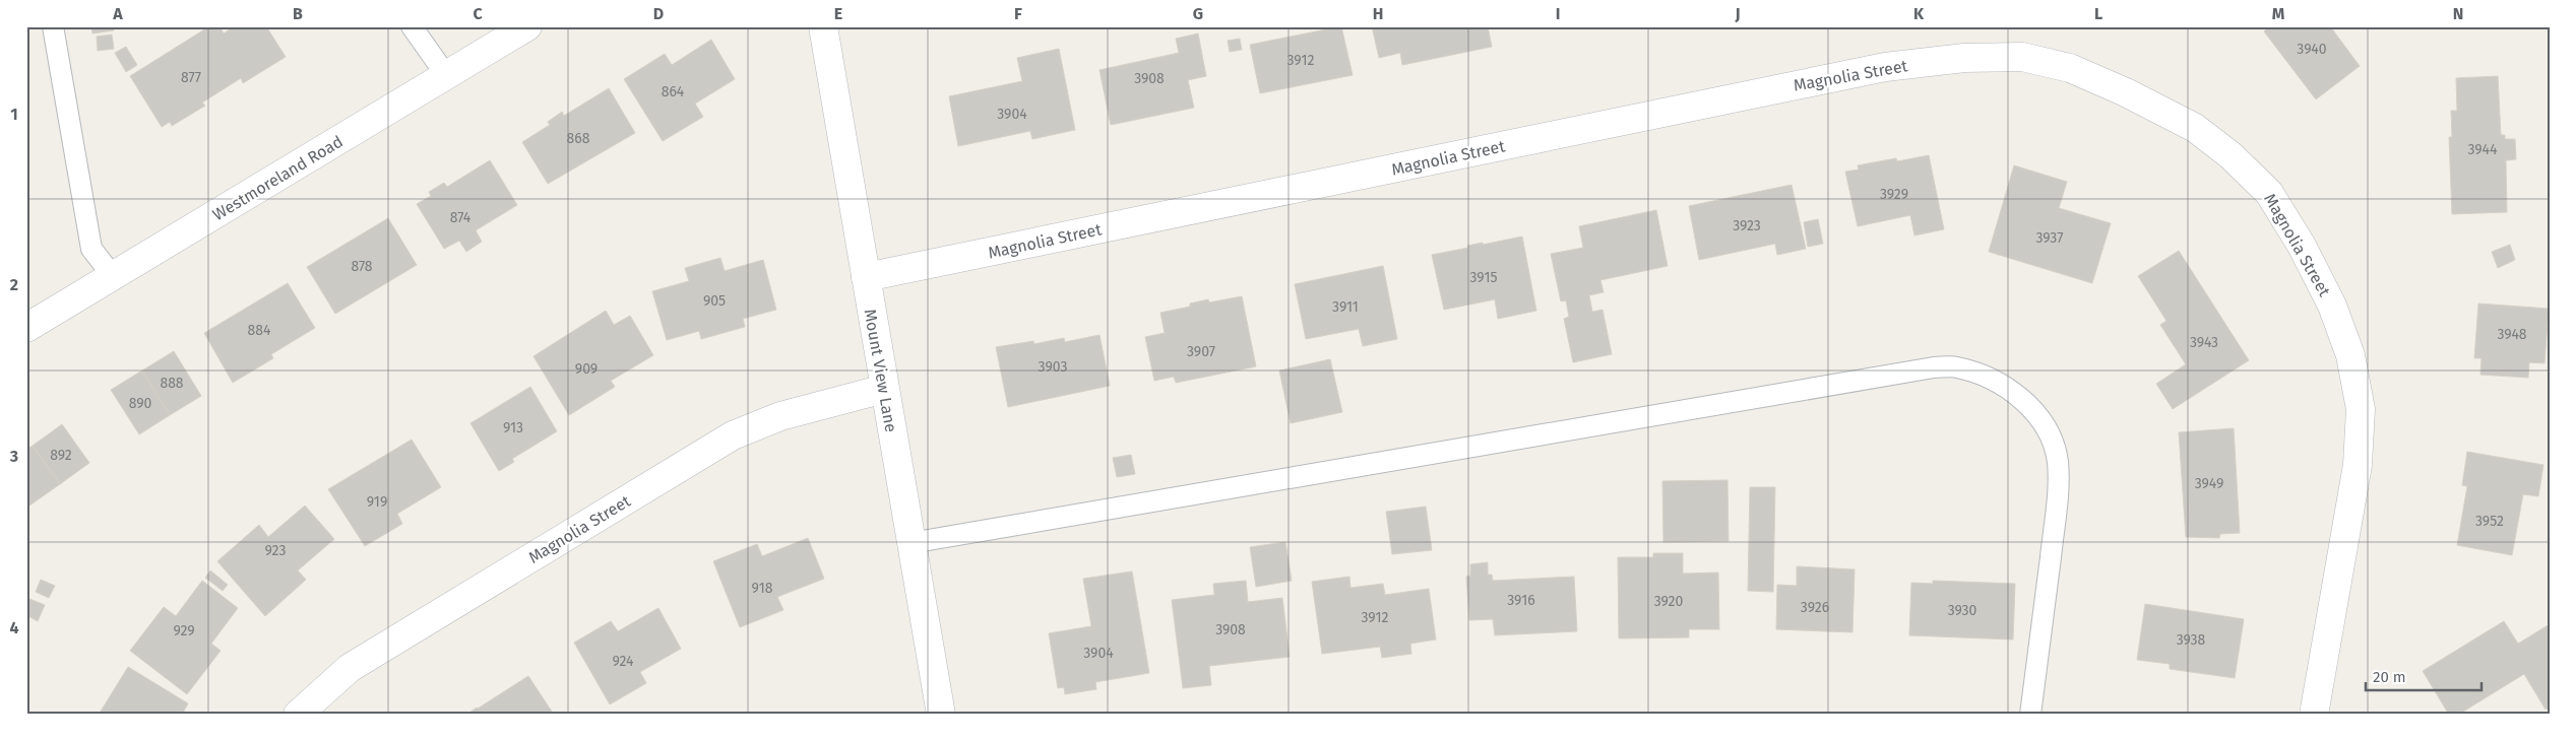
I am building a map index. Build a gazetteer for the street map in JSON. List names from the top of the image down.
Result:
{
  "streets": {
    "street": ["Magnolia Street", "Westmoreland Road", "Mount View Lane"]
  },
  "crossings": [
    ["Magnolia Street", "Mount View Lane"]
  ],
  "house_numbers": [
    "3940",
    "3912",
    "877",
    "3908",
    "864",
    "3904",
    "868",
    "3944",
    "3929",
    "874",
    "3923",
    "3937",
    "878",
    "3915",
    "905",
    "3911",
    "884",
    "3948",
    "3943",
    "3907",
    "3903",
    "909",
    "888",
    "890",
    "913",
    "892",
    "3949",
    "919",
    "3952",
    "923",
    "918",
    "3916",
    "3920",
    "3926",
    "3930",
    "3912",
    "3908",
    "929",
    "3938",
    "3904",
    "924"
  ],
  "scale_bar": "20 m",
  "grid": {
    "columns": [
      "A",
      "B",
      "C",
      "D",
      "E",
      "F",
      "G",
      "H",
      "I",
      "J",
      "K",
      "L",
      "M",
      "N"
    ],
    "rows": [
      "1",
      "2",
      "3",
      "4"
    ]
  }
}
